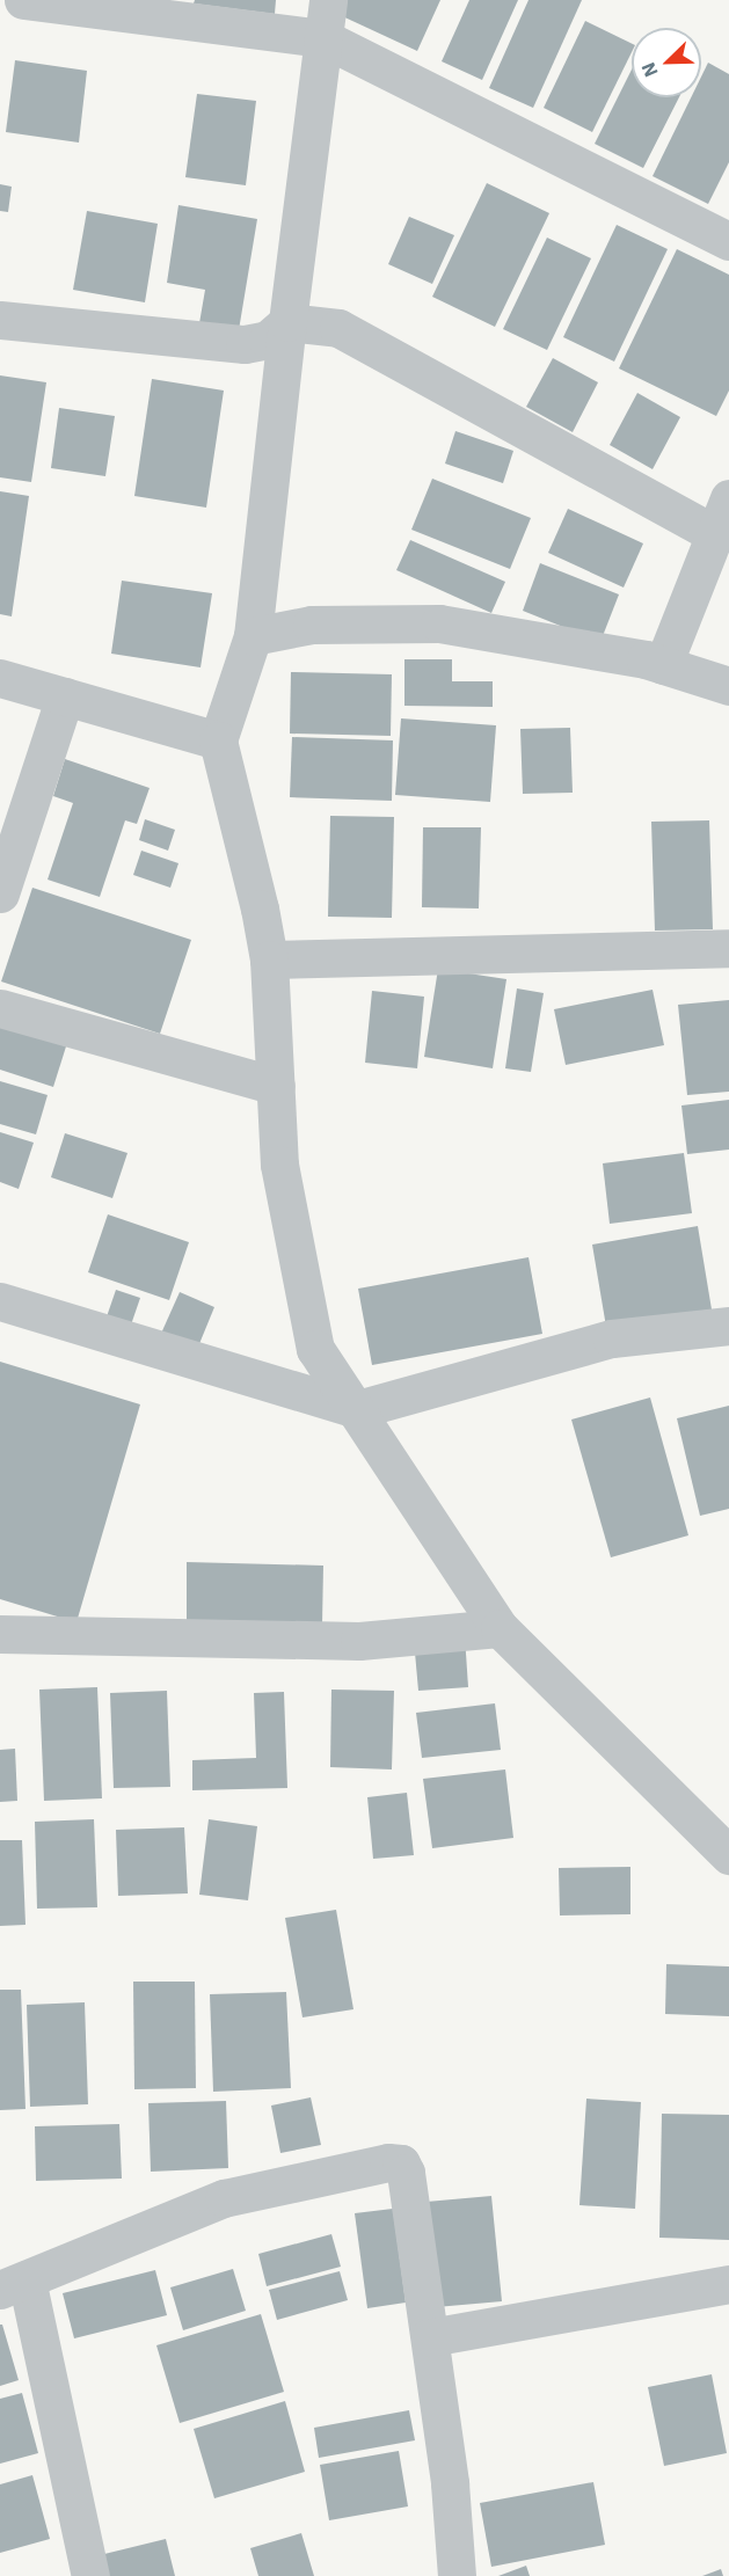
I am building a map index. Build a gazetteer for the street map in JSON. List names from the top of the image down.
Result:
{
  "north": "bottom left"
}
